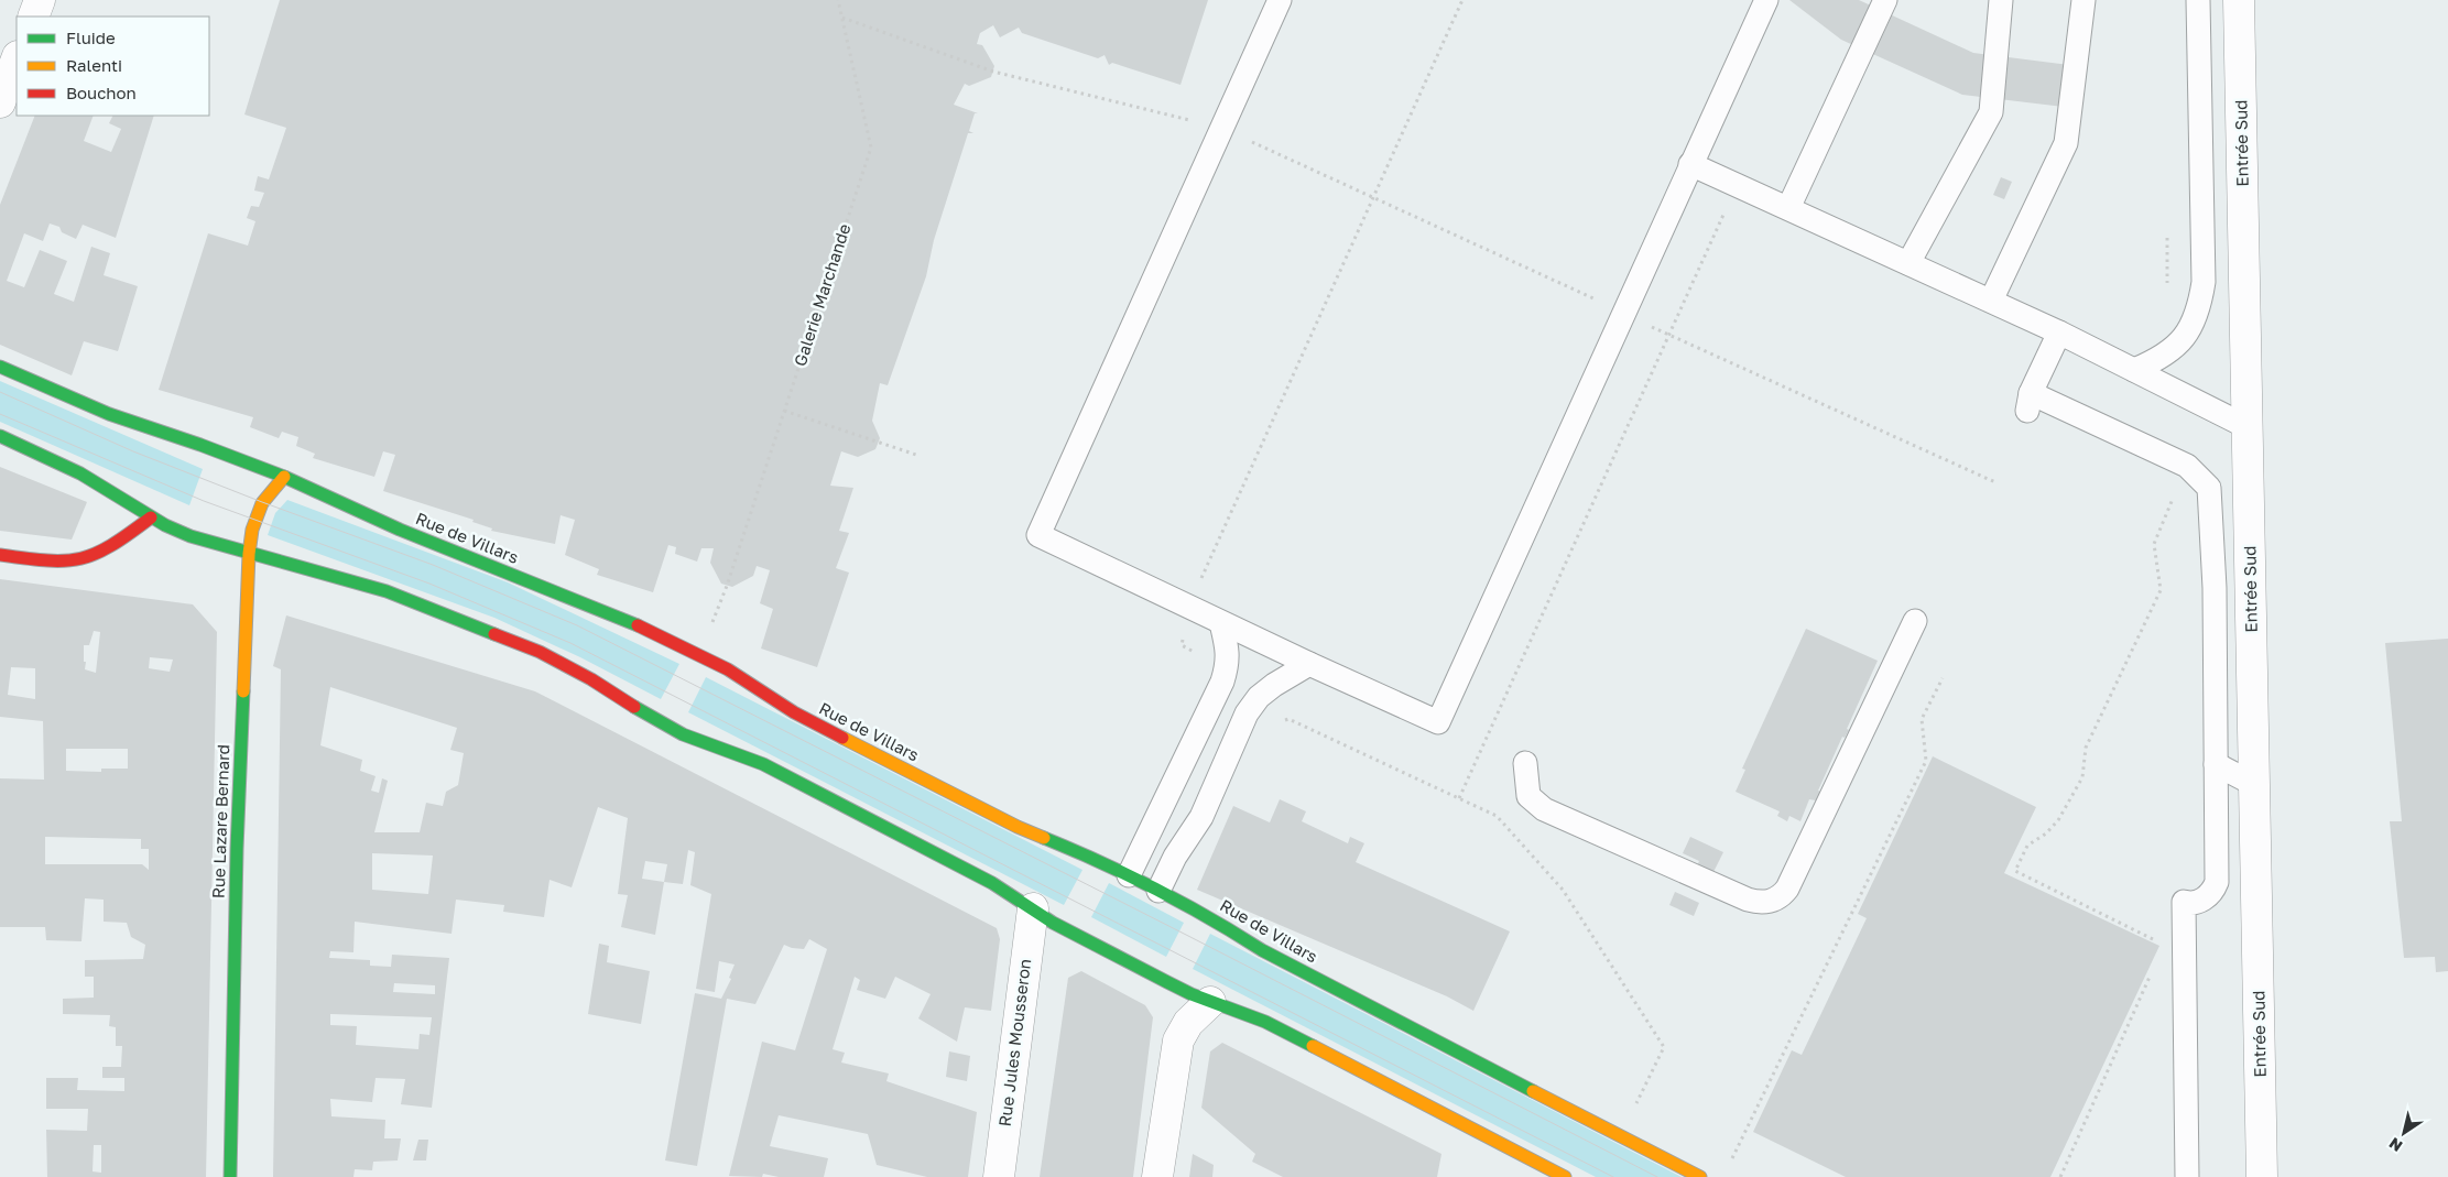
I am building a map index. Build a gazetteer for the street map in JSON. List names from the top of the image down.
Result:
{
  "streets": {
    "street": [
      "Entrée Sud",
      "Rue de Villars",
      "Rue Lazare Bernard",
      "Rue Jules Mousseron"
    ],
    "path": ["Galerie Marchande"]
  },
  "crossings": [
    ["Rue de Villars", "Rue Lazare Bernard"]
  ],
  "legend": ["Fluide", "Ralenti", "Bouchon"],
  "north": "bottom left"
}
